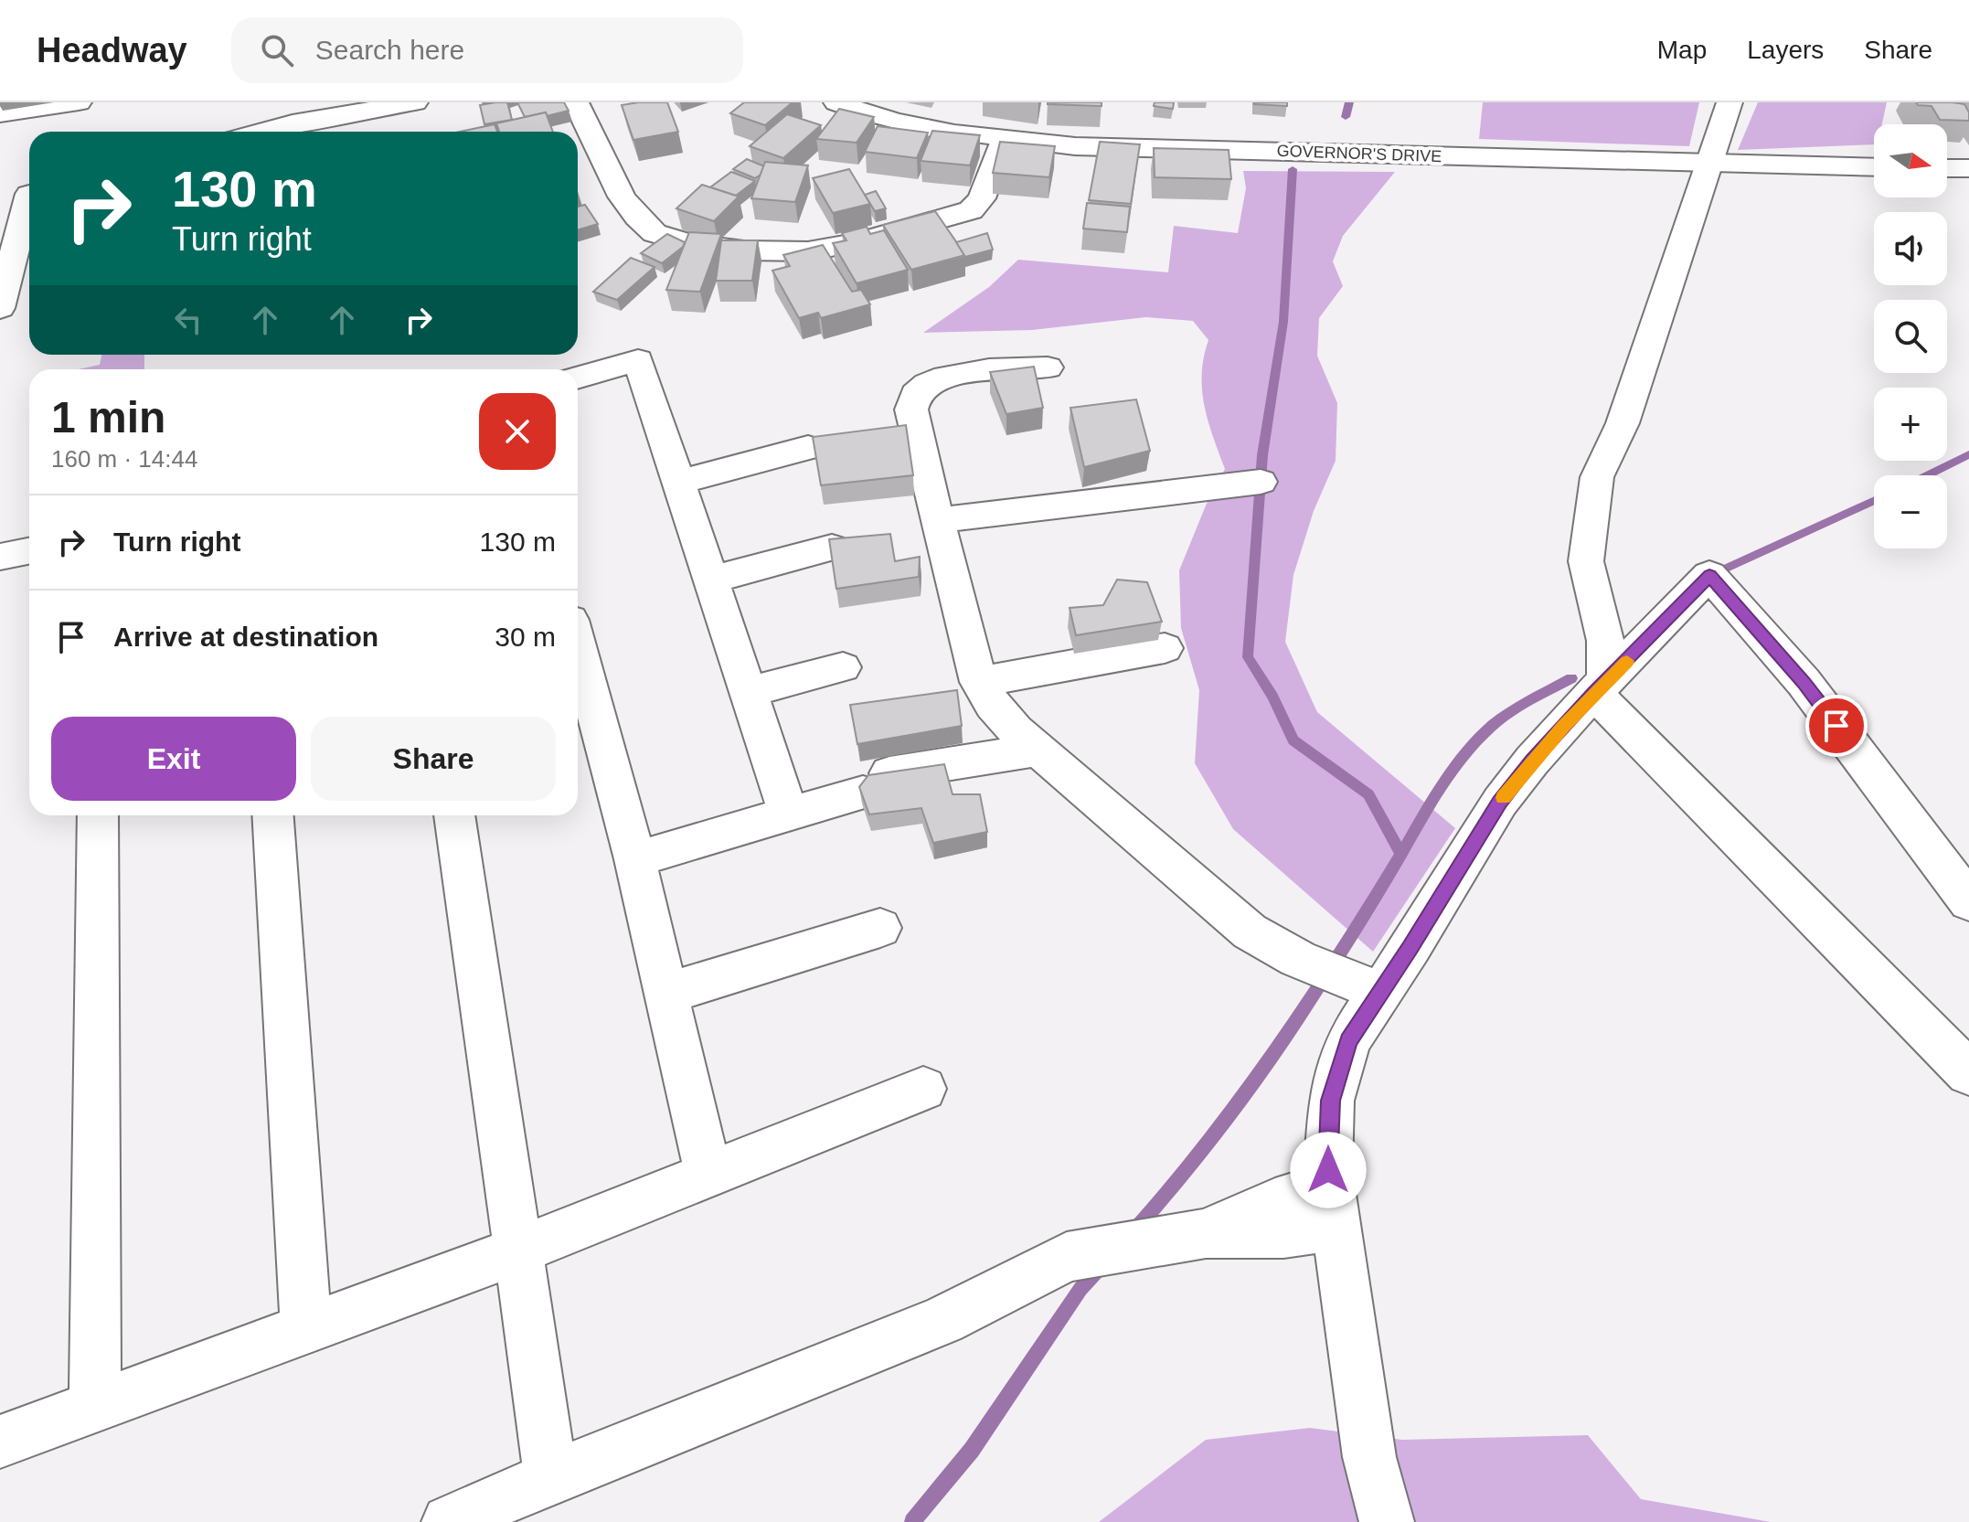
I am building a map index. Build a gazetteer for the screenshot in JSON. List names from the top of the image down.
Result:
{
  "streets": {
    "street": ["GOVERNOR'S DRIVE"]
  },
  "north": "right",
  "page": {
    "header": "Headway",
    "search": "Search here",
    "nav": ["Map", "Layers", "Share"],
    "map_buttons": ["+", "−"],
    "turn": ["130 m", "Turn right"],
    "heading": ["1 min", "160 m · 14:44"],
    "list": [
      {
        "name": "Turn right",
        "value": "130 m"
      },
      {
        "name": "Arrive at destination",
        "value": "30 m"
      }
    ],
    "buttons": ["Exit", "Share"]
  }
}
